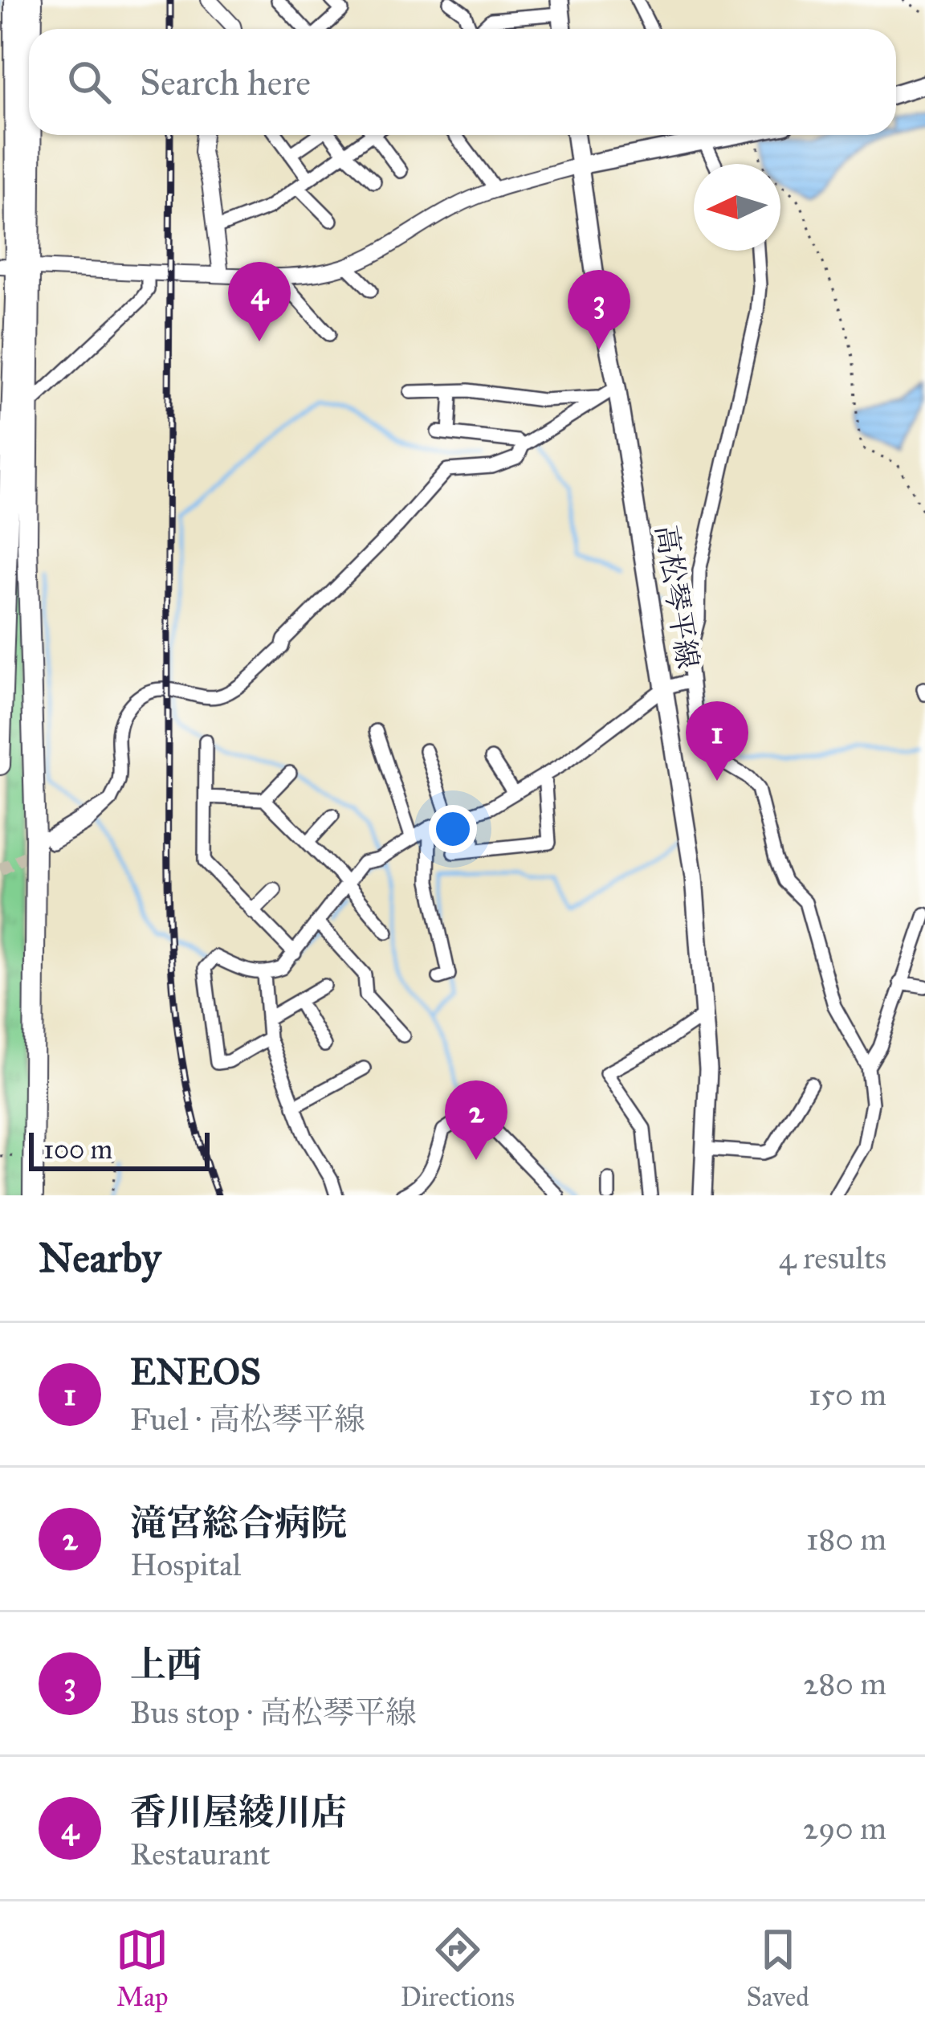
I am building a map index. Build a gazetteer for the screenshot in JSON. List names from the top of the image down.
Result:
{
  "streets": {
    "main road": ["高松琴平線"]
  },
  "scale_bar": "100 m",
  "north": "left",
  "page": {
    "search": "Search here",
    "pins": [
      "4",
      "3",
      "1",
      "2"
    ],
    "scale": "100 m",
    "heading": ["Nearby", "4 results"],
    "list": [
      {
        "mark": "1",
        "name": "ENEOS",
        "note": "Fuel · 高松琴平線",
        "value": "150 m"
      },
      {
        "mark": "2",
        "name": "滝宮総合病院",
        "note": "Hospital",
        "value": "180 m"
      },
      {
        "mark": "3",
        "name": "上西",
        "note": "Bus stop · 高松琴平線",
        "value": "280 m"
      },
      {
        "mark": "4",
        "name": "香川屋綾川店",
        "note": "Restaurant",
        "value": "290 m"
      }
    ],
    "nav": ["Map", "Directions", "Saved"]
  }
}
